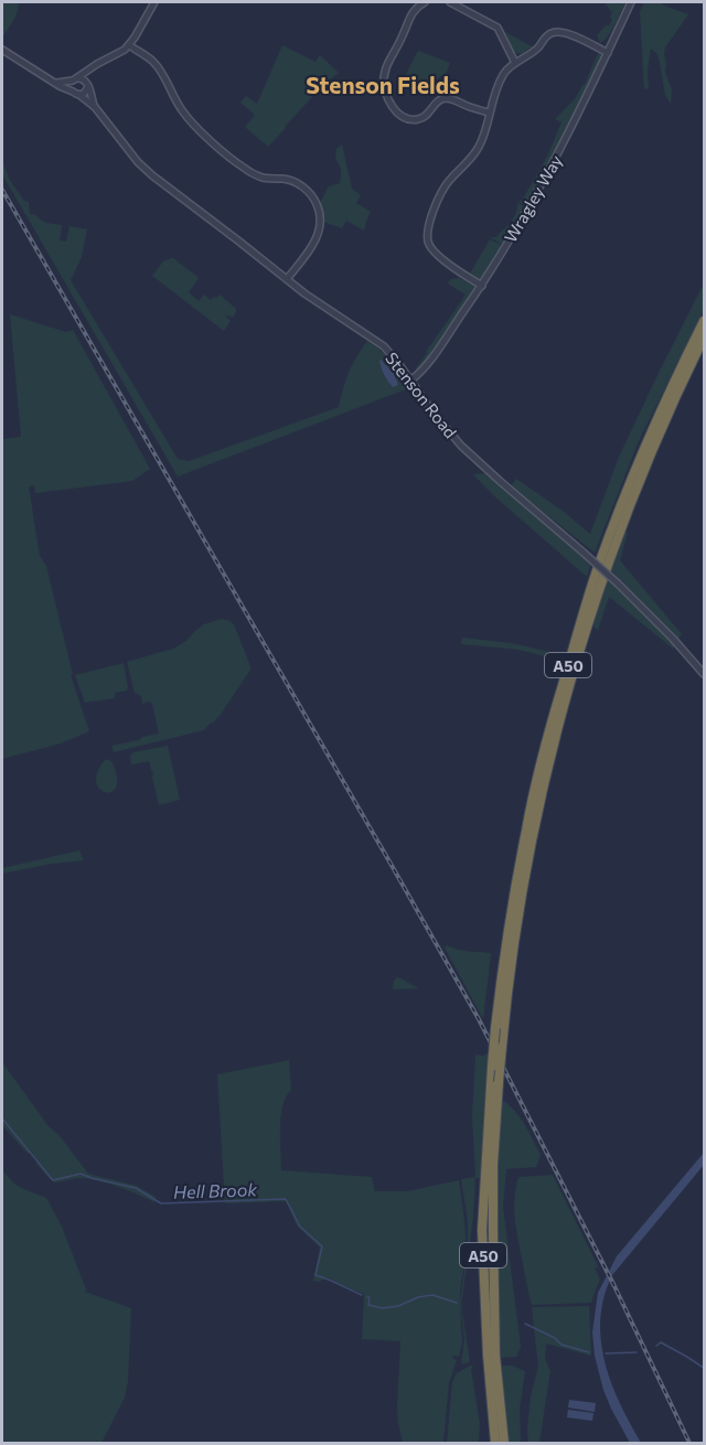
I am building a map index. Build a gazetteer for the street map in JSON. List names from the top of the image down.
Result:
{
  "streets": {
    "highway": ["A50"],
    "street": ["Wragley Way", "Stenson Road"]
  },
  "crossings": [
    ["Wragley Way", "Stenson Road"]
  ],
  "districts": ["Stenson Fields"],
  "water": ["Hell Brook"]
}
